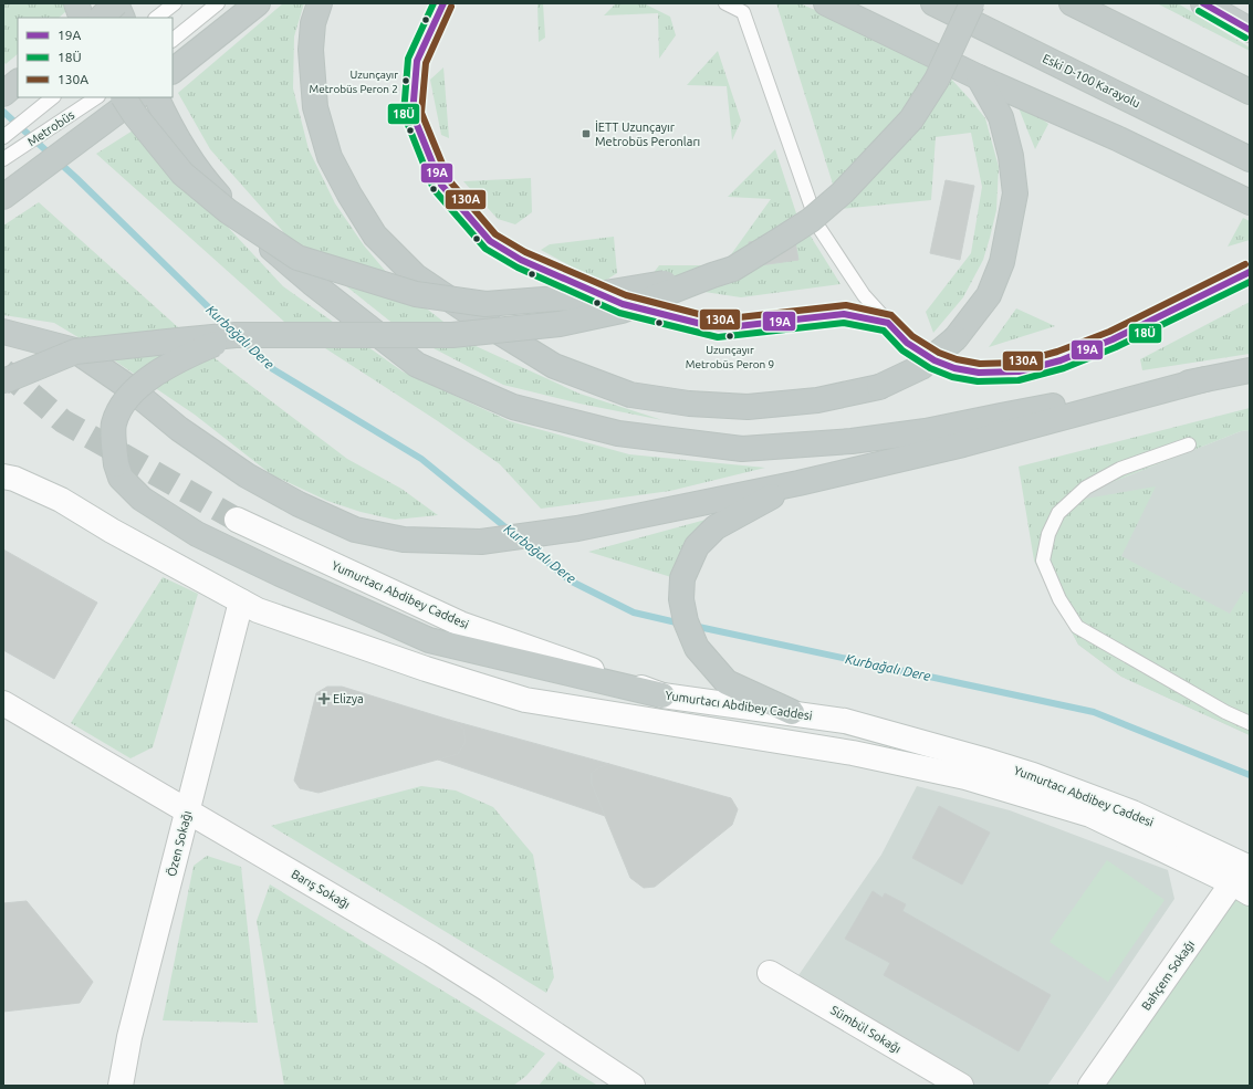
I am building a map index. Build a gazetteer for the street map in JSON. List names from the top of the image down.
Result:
{
  "streets": {
    "highway": ["Eski D-100 Karayolu"],
    "main road": [
      "Yumurtacı Abdibey Caddesi",
      "Özen Sokağı",
      "Barış Sokağı",
      "Bahçem Sokağı",
      "Sümbül Sokağı"
    ],
    "lane": ["Metrobüs"]
  },
  "crossings": [
    ["Yumurtacı Abdibey Caddesi", "Bahçem Sokağı"],
    ["Özen Sokağı", "Barış Sokağı"]
  ],
  "water": ["Kurbağalı Dere"],
  "places": {
    "other": ["Uzunçayır Metrobüs Peron 2", "Uzunçayır Metrobüs Peron 9"],
    "transit": ["İETT Uzunçayır Metrobüs Peronları"],
    "health": ["Elizya"]
  },
  "lines": ["transit line 19A", "transit line 18Ü", "transit line 130A"],
  "legend": ["19A", "18Ü", "130A"]
}
